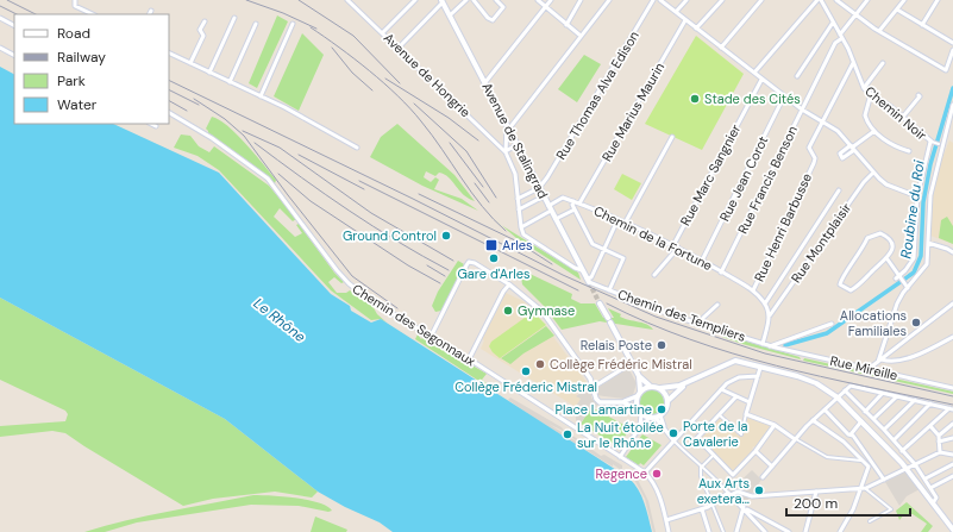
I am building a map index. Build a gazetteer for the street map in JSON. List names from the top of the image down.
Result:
{
  "streets": {
    "main road": ["Avenue de Stalingrad"],
    "street": [
      "Avenue de Hongrie",
      "Rue Thomas Alva Edison",
      "Rue Marius Maurin",
      "Chemin Noir",
      "Rue Marc Sangnier",
      "Rue Jean Corot",
      "Rue Francis Benson",
      "Rue Henri Barbusse",
      "Chemin de la Fortune",
      "Rue Montplaisir",
      "Chemin des Templiers",
      "Chemin des Segonnaux",
      "Rue Mireille"
    ]
  },
  "crossings": [
    ["Avenue de Hongrie", "Chemin de la Fortune"],
    ["Rue Thomas Alva Edison", "Avenue de Stalingrad"],
    ["Rue Marius Maurin", "Chemin de la Fortune"],
    ["Chemin Noir", "Rue Francis Benson"],
    ["Chemin Noir", "Rue Henri Barbusse"],
    ["Avenue de Stalingrad", "Chemin de la Fortune"],
    ["Avenue de Stalingrad", "Chemin des Templiers"],
    ["Rue Marc Sangnier", "Chemin de la Fortune"],
    ["Rue Jean Corot", "Chemin de la Fortune"],
    ["Rue Francis Benson", "Chemin de la Fortune"],
    ["Rue Henri Barbusse", "Chemin de la Fortune"],
    ["Chemin de la Fortune", "Rue Montplaisir"],
    ["Chemin des Templiers", "Rue Mireille"]
  ],
  "water": ["Roubine du Roi", "Le Rhône"],
  "places": {
    "other": [
      "Stade des Cités",
      "Ground Control",
      "Gare d'Arles",
      "Gymnase",
      "Allocations Familiales",
      "Relais Poste",
      "Collège Frédéric Mistral",
      "Collège Fréderic Mistral",
      "Place Lamartine",
      "Porte de la Cavalerie",
      "La Nuit étoilée sur le Rhône",
      "Regence",
      "Aux Arts exetera..."
    ],
    "transit": ["Arles"]
  },
  "legend": [
    "Road",
    "Railway",
    "Park",
    "Water"
  ],
  "scale_bar": "200 m"
}
